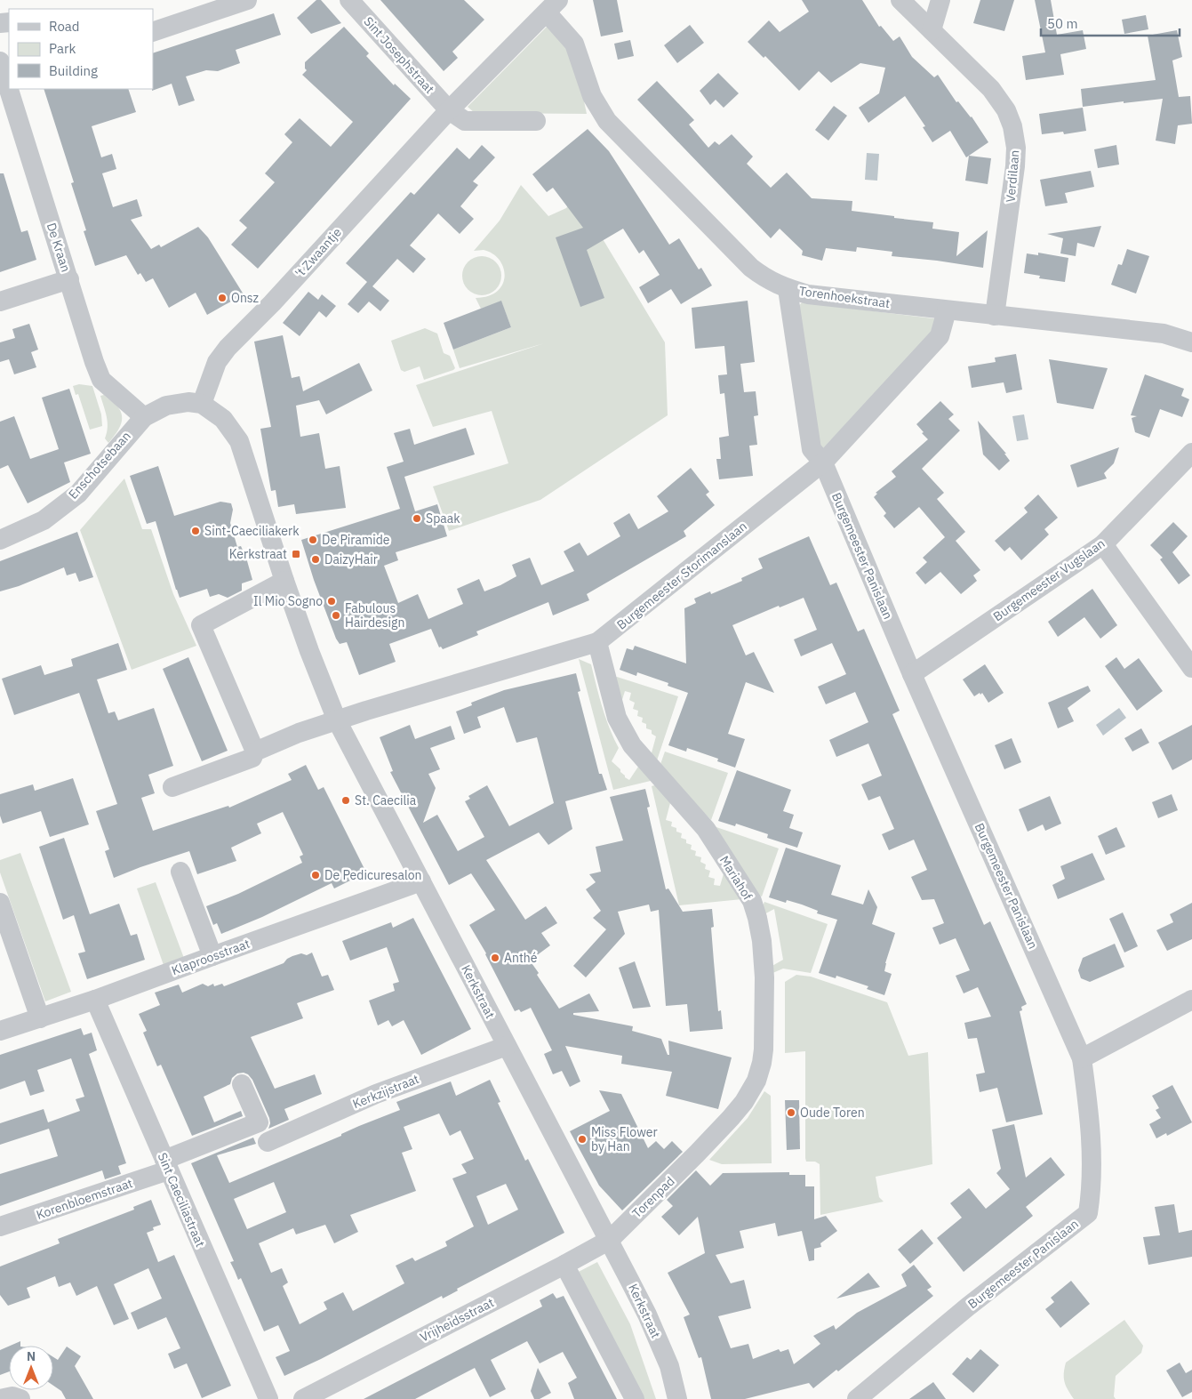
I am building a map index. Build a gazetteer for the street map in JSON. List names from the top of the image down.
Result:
{
  "streets": {
    "street": [
      "Sint Josephstraat",
      "Verdilaan",
      "De Kraan",
      "'t Zwaantje",
      "Torenhoekstraat",
      "Enschotsebaan",
      "Burgemeester Panislaan",
      "Burgemeester Storimanslaan",
      "Burgemeester Vugslaan",
      "Mariahof",
      "Klaproosstraat",
      "Kerkstraat",
      "Kerkzijstraat",
      "Torenpad",
      "Korenbloemstraat",
      "Sint Caeciliastraat",
      "Vrijheidsstraat"
    ]
  },
  "crossings": [
    ["Sint Josephstraat", "'t Zwaantje"],
    ["Verdilaan", "Torenhoekstraat"],
    ["De Kraan", "Enschotsebaan"],
    ["'t Zwaantje", "Torenhoekstraat"],
    ["'t Zwaantje", "Enschotsebaan"],
    ["'t Zwaantje", "Kerkstraat"],
    ["Torenhoekstraat", "Burgemeester Panislaan"],
    ["Torenhoekstraat", "Burgemeester Storimanslaan"],
    ["Enschotsebaan", "Kerkstraat"],
    ["Burgemeester Panislaan", "Burgemeester Storimanslaan"],
    ["Burgemeester Panislaan", "Burgemeester Vugslaan"],
    ["Burgemeester Storimanslaan", "Mariahof"],
    ["Burgemeester Storimanslaan", "Kerkstraat"],
    ["Mariahof", "Torenpad"],
    ["Klaproosstraat", "Kerkstraat"],
    ["Klaproosstraat", "Sint Caeciliastraat"],
    ["Kerkstraat", "Kerkzijstraat"],
    ["Kerkstraat", "Torenpad"],
    ["Kerkstraat", "Vrijheidsstraat"],
    ["Torenpad", "Vrijheidsstraat"],
    ["Korenbloemstraat", "Sint Caeciliastraat"]
  ],
  "places": {
    "other": [
      "Onsz",
      "Spaak",
      "Sint-Caeciliakerk",
      "De Piramide",
      "DaizyHair",
      "Il Mio Sogno",
      "Fabulous Hairdesign",
      "St. Caecilia",
      "De Pedicuresalon",
      "Anthé",
      "Oude Toren",
      "Miss Flower by Han"
    ],
    "transit": ["Kerkstraat"]
  },
  "legend": ["Road", "Park", "Building"],
  "scale_bar": "50 m",
  "north": "top"
}
